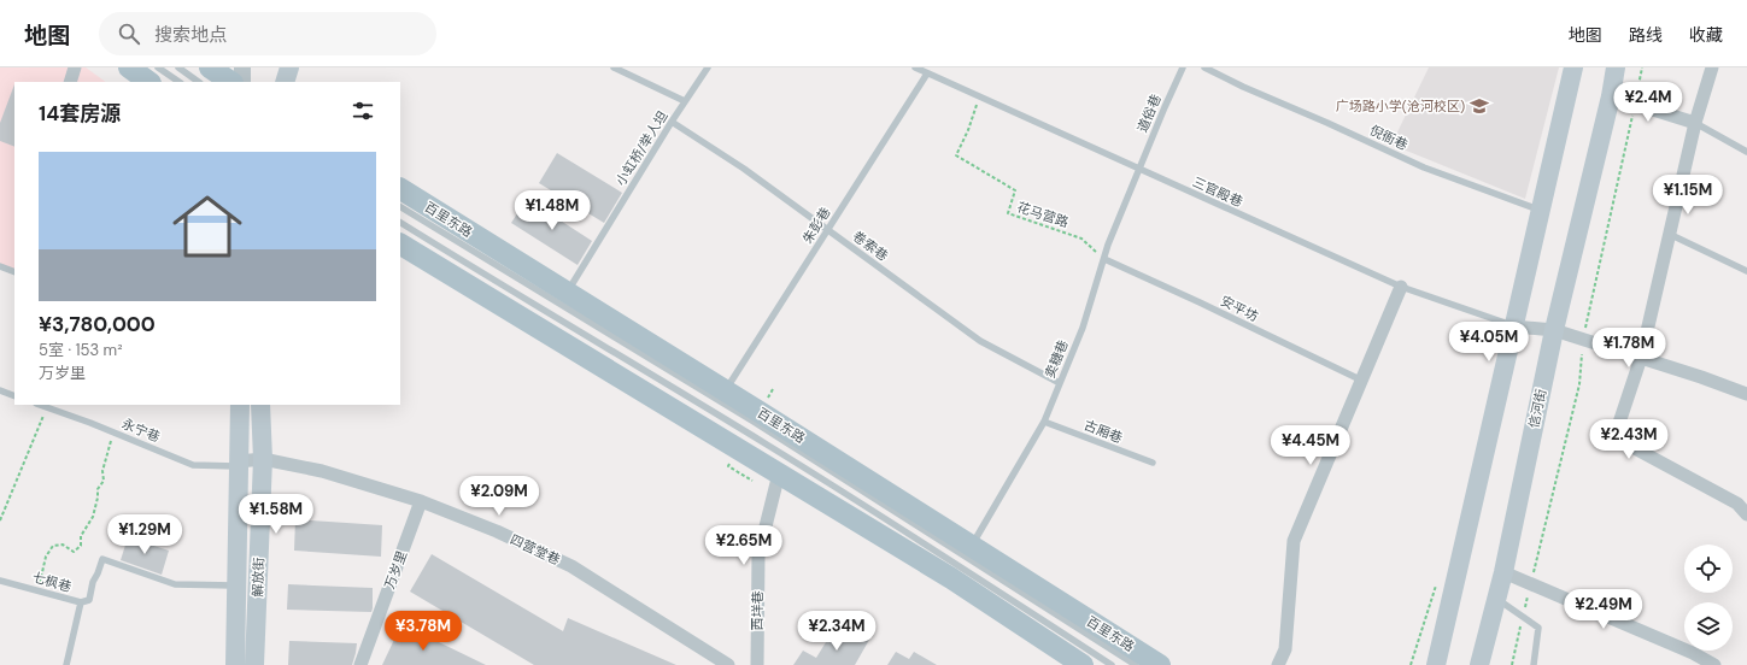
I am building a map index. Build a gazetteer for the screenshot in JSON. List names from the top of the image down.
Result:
{
  "streets": {
    "main road": ["百里东路", "信河街", "解放街"],
    "street": ["四营堂巷", "万岁里", "西垟巷"],
    "lane": [
      "道俗巷",
      "倪衙巷",
      "小虹桥/举人坦",
      "三官殿巷",
      "朱彭巷",
      "卷索巷",
      "安平坊",
      "卖糖巷",
      "永宁巷",
      "古厢巷",
      "七枫巷"
    ],
    "path": ["花马营路"]
  },
  "crossings": [
    ["道俗巷", "三官殿巷"],
    ["道俗巷", "卖糖巷"],
    ["小虹桥/举人坦", "百里东路"],
    ["小虹桥/举人坦", "卷索巷"],
    ["三官殿巷", "花马营路"],
    ["三官殿巷", "朱彭巷"],
    ["三官殿巷", "卖糖巷"],
    ["花马营路", "安平坊"],
    ["花马营路", "卖糖巷"],
    ["百里东路", "朱彭巷"],
    ["百里东路", "卖糖巷"],
    ["朱彭巷", "卷索巷"],
    ["卷索巷", "卖糖巷"],
    ["安平坊", "卖糖巷"],
    ["卖糖巷", "古厢巷"],
    ["永宁巷", "四营堂巷"],
    ["永宁巷", "解放街"],
    ["四营堂巷", "万岁里"],
    ["四营堂巷", "解放街"],
    ["解放街", "七枫巷"]
  ],
  "places": {
    "school or university": ["广场路小学(沧河校区)"]
  },
  "page": {
    "header": "地图",
    "search": "搜索地点",
    "nav": ["地图", "路线", "收藏"],
    "price": [
      "¥2.4M",
      "¥1.15M",
      "¥1.48M",
      "¥4.05M",
      "¥1.78M",
      "¥2.43M",
      "¥4.45M",
      "¥2.09M",
      "¥1.58M",
      "¥1.29M",
      "¥2.65M",
      "¥2.49M",
      "¥3.78M",
      "¥2.34M"
    ],
    "heading": "14套房源",
    "list": [
      {
        "name": "¥3,780,000",
        "note": "5室 · 153 m² · 万岁里"
      }
    ]
  }
}
